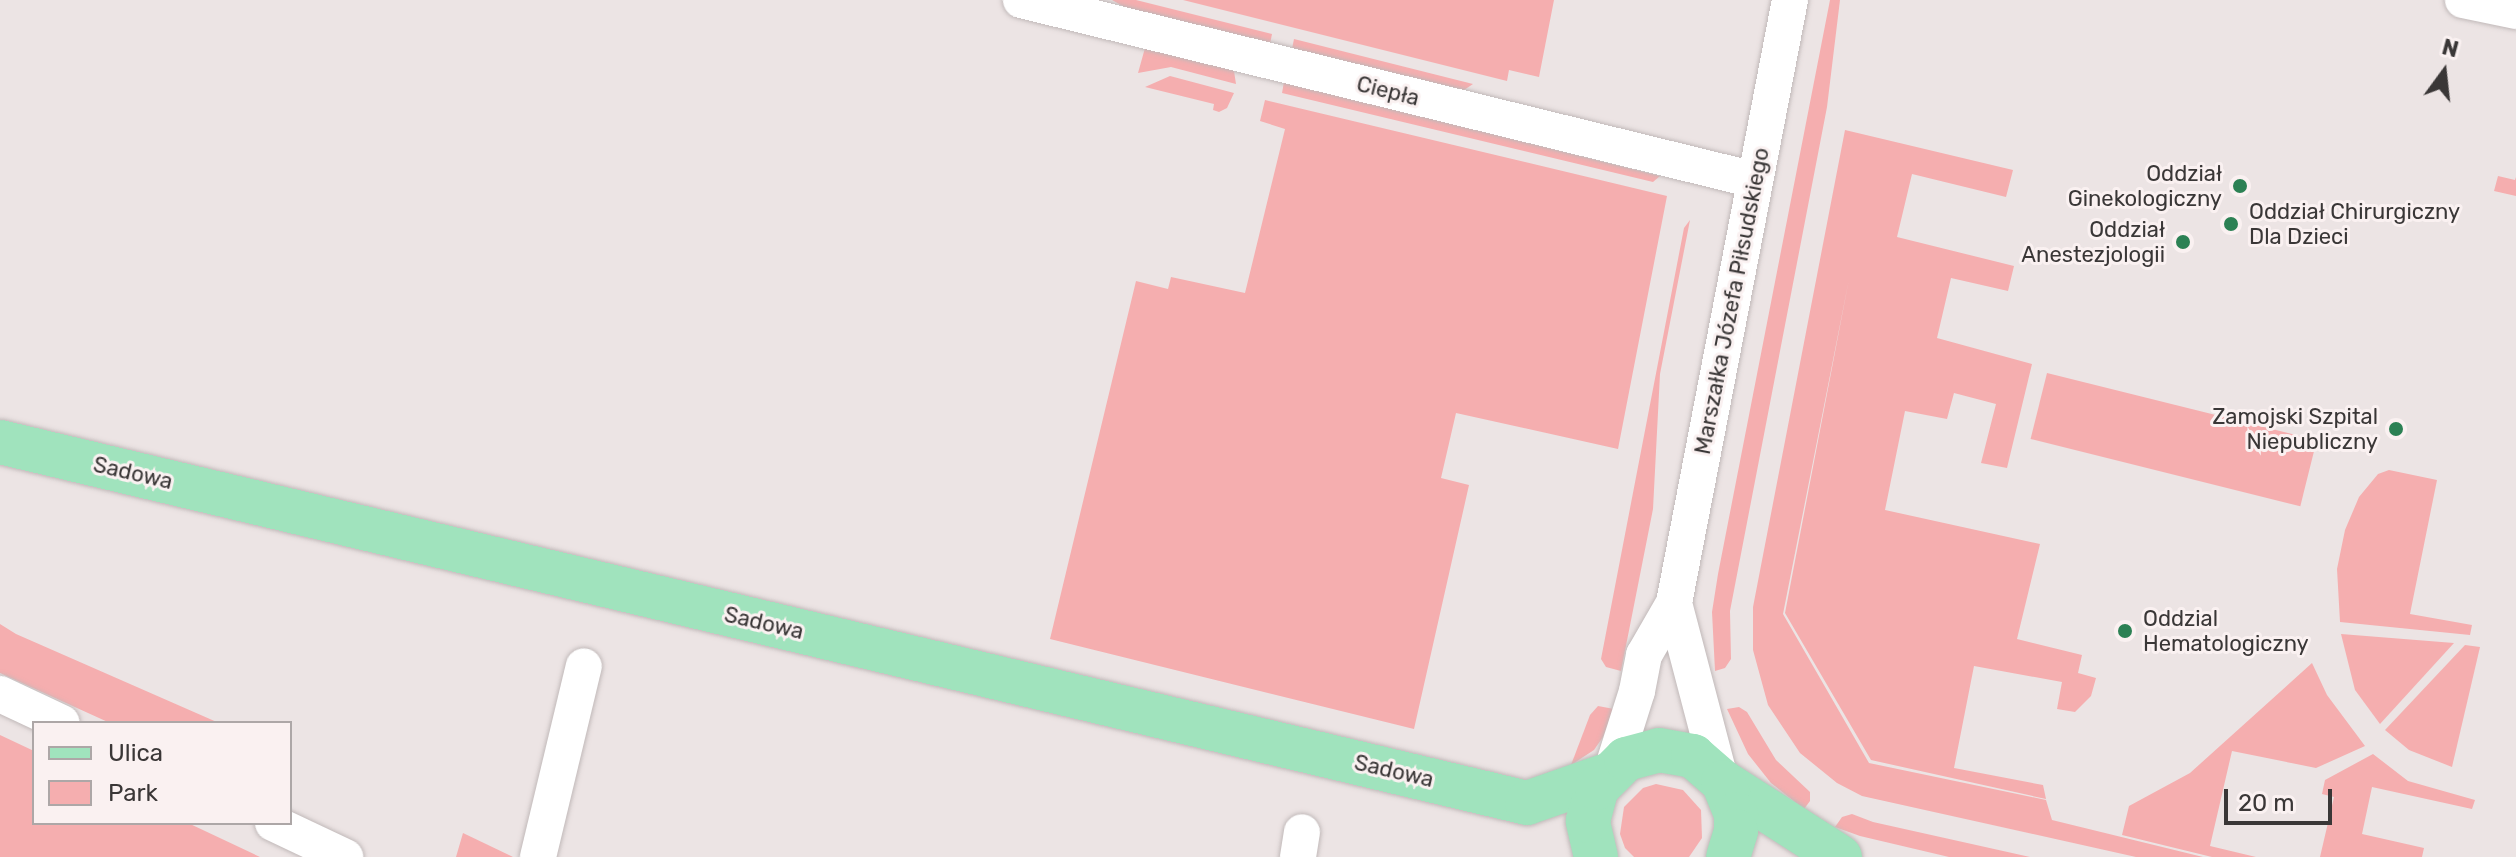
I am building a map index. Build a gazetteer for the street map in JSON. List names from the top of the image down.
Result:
{
  "streets": {
    "main road": ["Sadowa"],
    "street": ["Ciepła", "Marszałka Józefa Piłsudskiego"]
  },
  "crossings": [
    ["Ciepła", "Marszałka Józefa Piłsudskiego"]
  ],
  "places": [
    "Oddział Ginekologiczny",
    "Oddział Chirurgiczny Dla Dzieci",
    "Oddział Anestezjologii",
    "Zamojski Szpital Niepubliczny",
    "Oddzial Hematologiczny"
  ],
  "legend": ["Ulica", "Park"],
  "scale_bar": "20 m",
  "north": "top"
}
